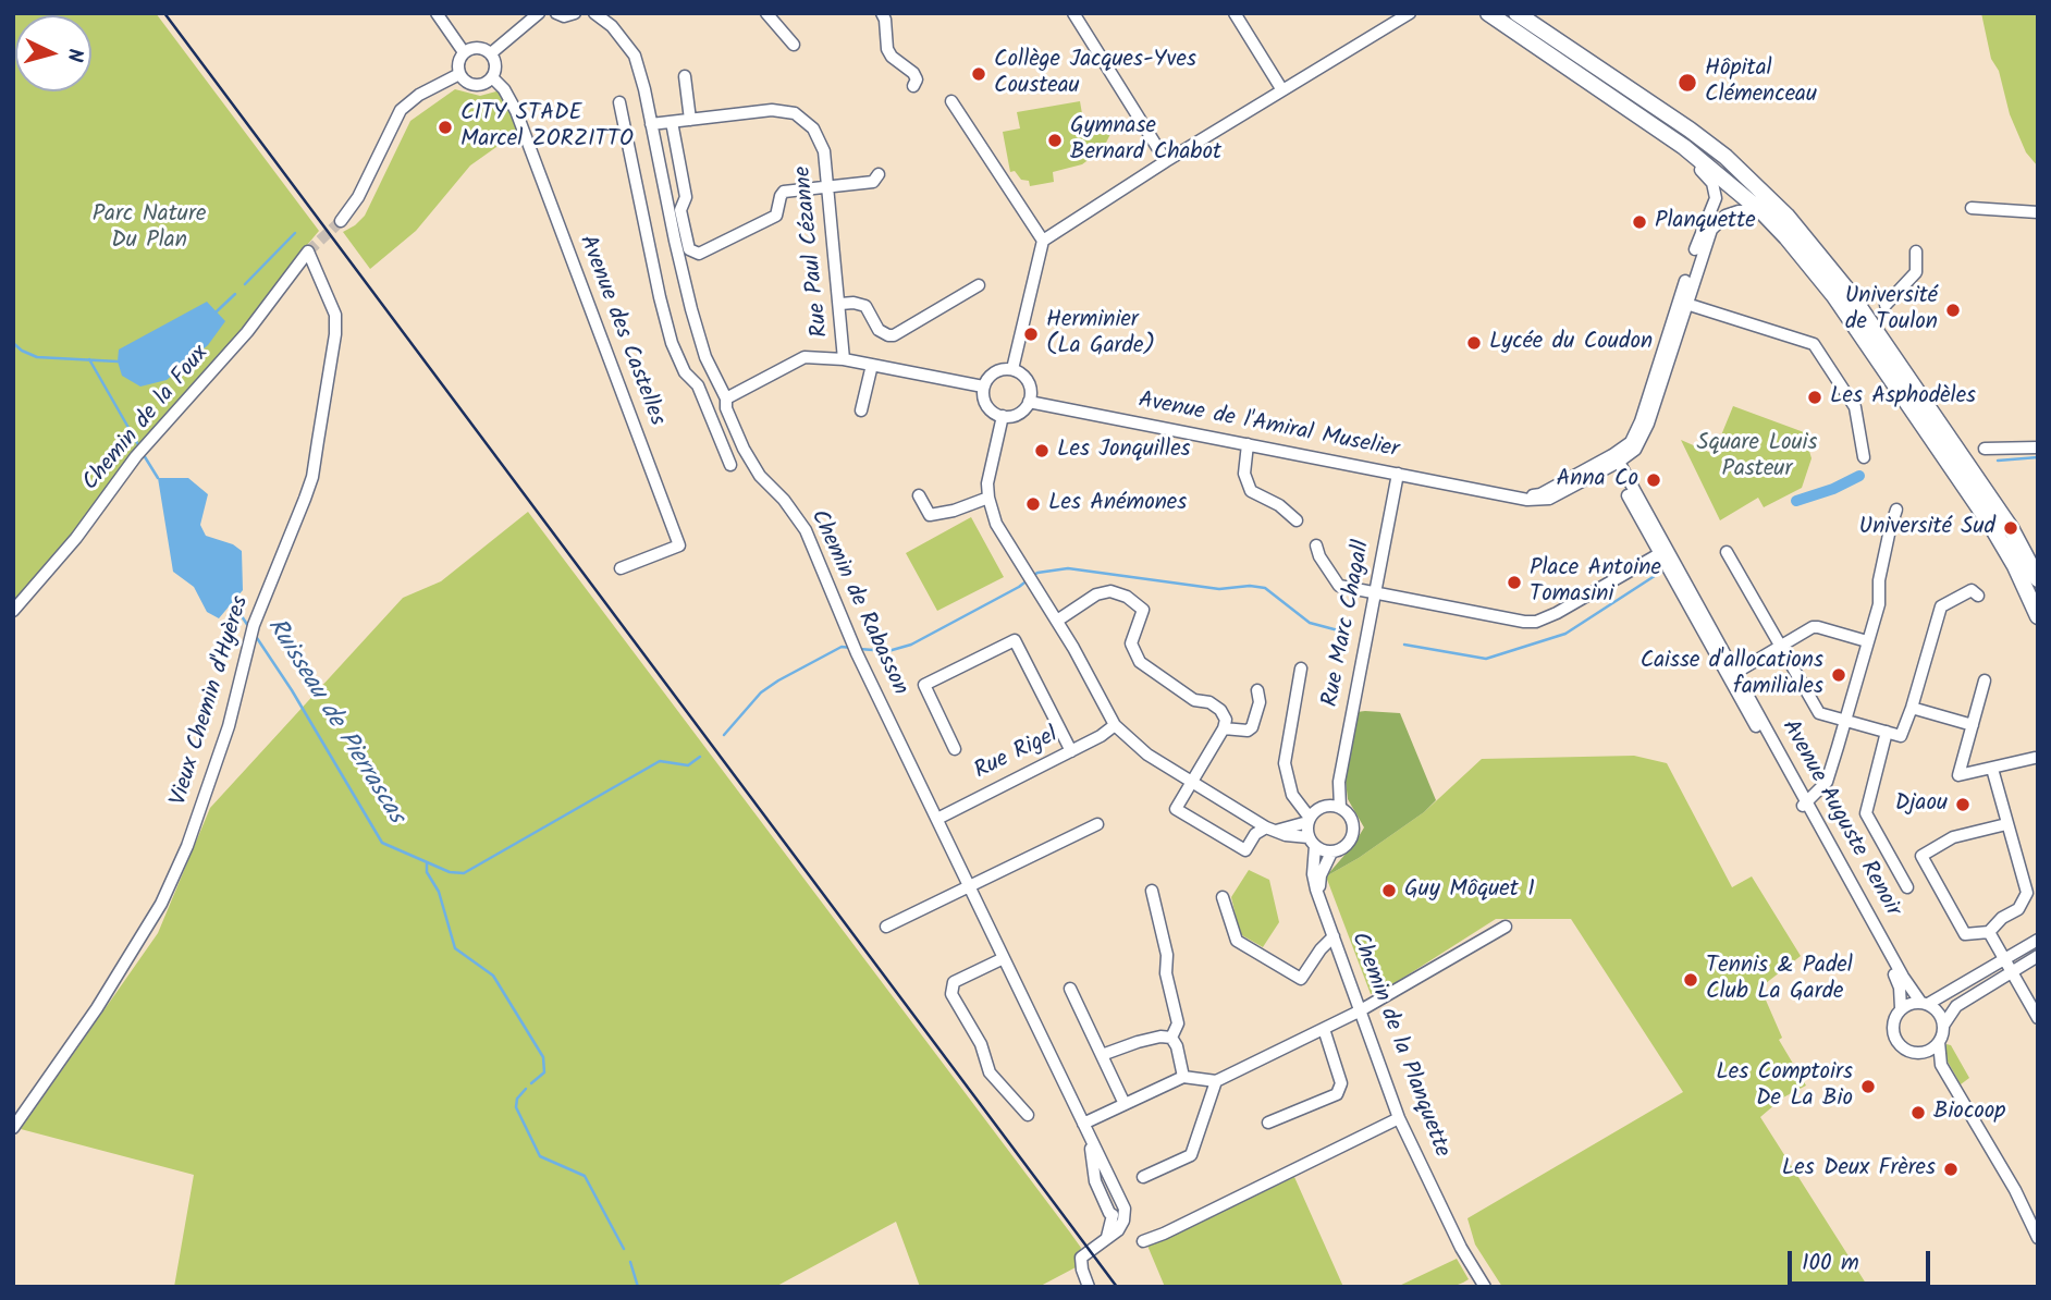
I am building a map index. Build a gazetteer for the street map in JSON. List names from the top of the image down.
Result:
{
  "streets": {
    "street": [
      "Rue Paul Cézanne",
      "Avenue des Castelles",
      "Chemin de la Foux",
      "Avenue de l'Amiral Muselier",
      "Chemin de Rabasson",
      "Rue Marc Chagall",
      "Vieux Chemin d'Hyères",
      "Rue Rigel",
      "Avenue Auguste Renoir",
      "Chemin de la Planquette"
    ]
  },
  "crossings": [
    ["Rue Paul Cézanne", "Chemin de Rabasson"],
    ["Chemin de la Foux", "Vieux Chemin d'Hyères"],
    ["Avenue de l'Amiral Muselier", "Rue Marc Chagall"],
    ["Avenue de l'Amiral Muselier", "Avenue Auguste Renoir"],
    ["Chemin de Rabasson", "Rue Rigel"],
    ["Rue Marc Chagall", "Chemin de la Planquette"]
  ],
  "water": ["Ruisseau de Pierrascas"],
  "parks": ["Parc Nature Du Plan", "Square Louis Pasteur"],
  "places": [
    "Collège Jacques-Yves Cousteau",
    "Hôpital Clémenceau",
    "CITY STADE Marcel ZORZITTO",
    "Gymnase Bernard Chabot",
    "Planquette",
    "Université de Toulon",
    "Herminier (La Garde)",
    "Lycée du Coudon",
    "Les Asphodèles",
    "Les Jonquilles",
    "Anna Co",
    "Les Anémones",
    "Université Sud",
    "Place Antoine Tomasini",
    "Caisse d'allocations familiales",
    "Djaou",
    "Guy Môquet 1",
    "Tennis & Padel Club La Garde",
    "Les Comptoirs De La Bio",
    "Biocoop",
    "Les Deux Frères"
  ],
  "scale_bar": "100 m",
  "north": "right"
}
